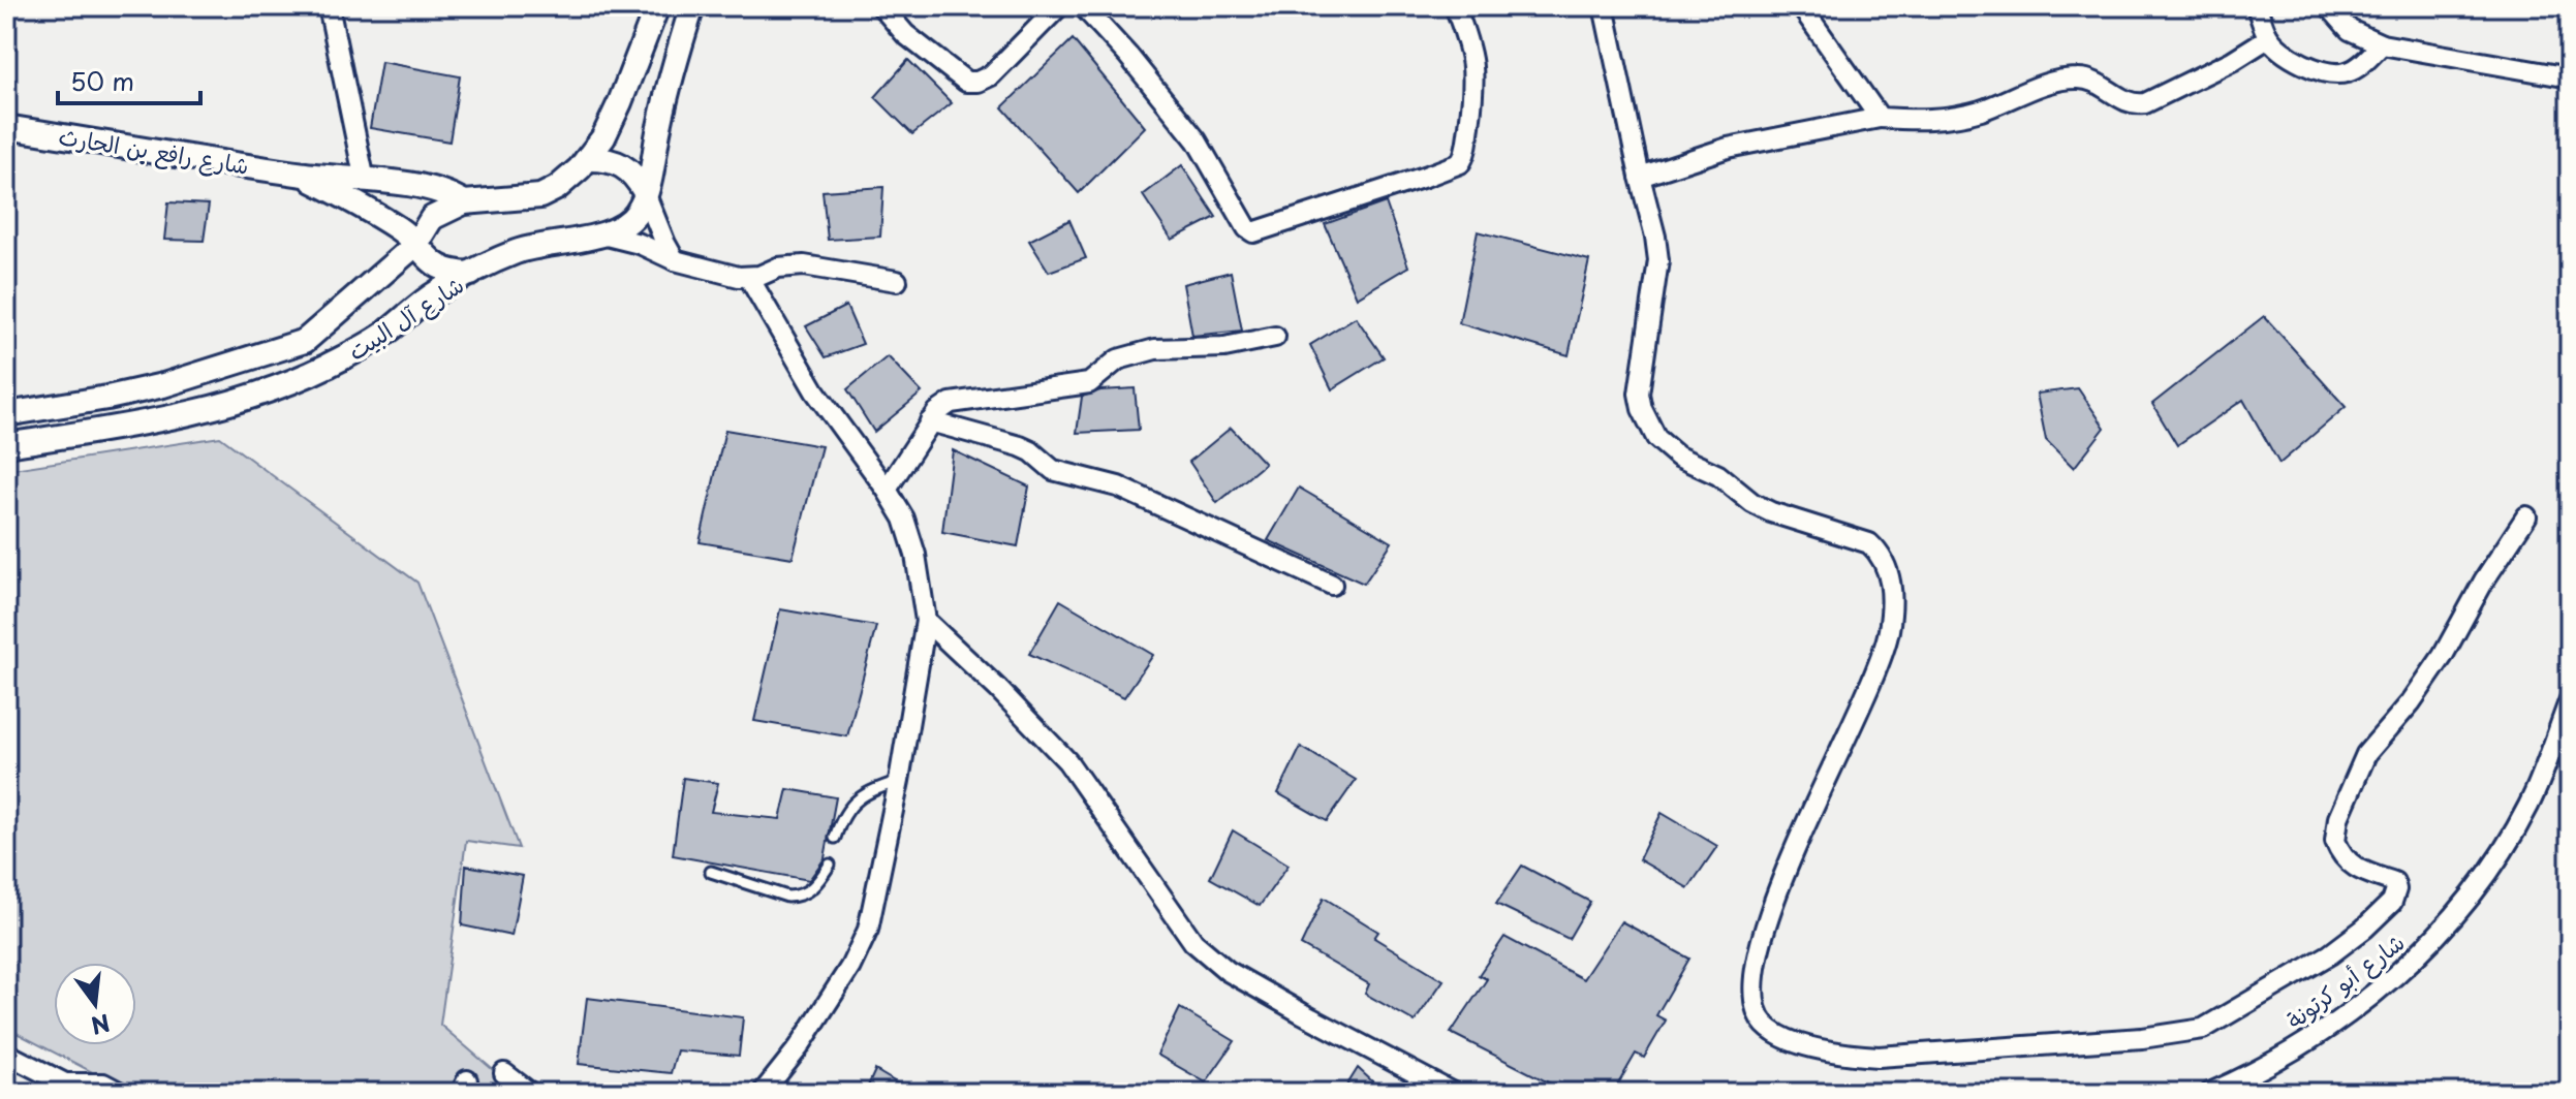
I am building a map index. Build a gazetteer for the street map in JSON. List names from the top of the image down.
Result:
{
  "streets": {
    "street": ["شارع رافع بن الحارث", "شارع آل البيت", "شارع أبو كرتونة"]
  },
  "crossings": [
    ["شارع رافع بن الحارث", "شارع آل البيت"]
  ],
  "scale_bar": "50 m",
  "north": "bottom"
}
